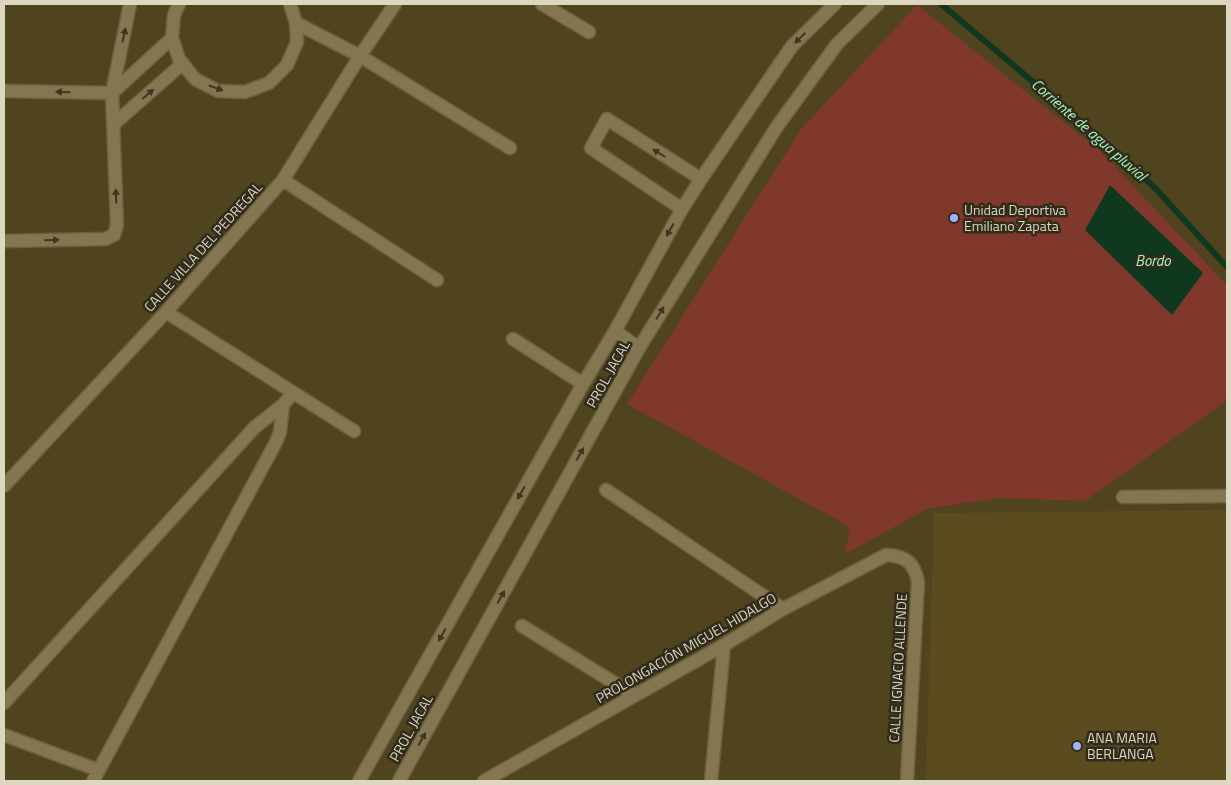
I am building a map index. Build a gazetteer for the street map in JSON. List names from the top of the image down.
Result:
{
  "streets": {
    "street": [
      "CALLE VILLA DEL PEDREGAL",
      "PROL. JACAL",
      "PROLONGACIÓN MIGUEL HIDALGO",
      "CALLE IGNACIO ALLENDE"
    ]
  },
  "crossings": [
    ["PROLONGACIÓN MIGUEL HIDALGO", "CALLE IGNACIO ALLENDE"]
  ],
  "water": ["Corriente de agua pluvial", "Bordo"],
  "places": ["Unidad Deportiva Emiliano Zapata", "ANA MARIA BERLANGA"]
}
